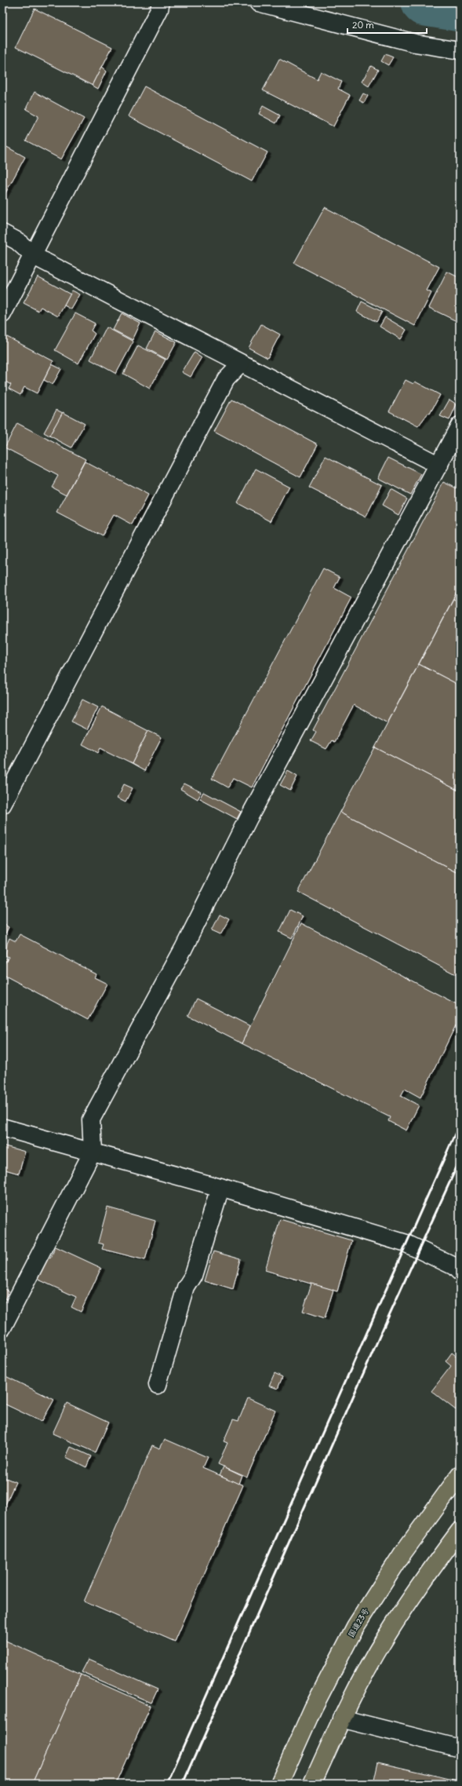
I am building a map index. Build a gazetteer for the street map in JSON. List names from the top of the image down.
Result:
{
  "streets": {
    "highway": ["国道23号"]
  },
  "scale_bar": "20 m"
}
